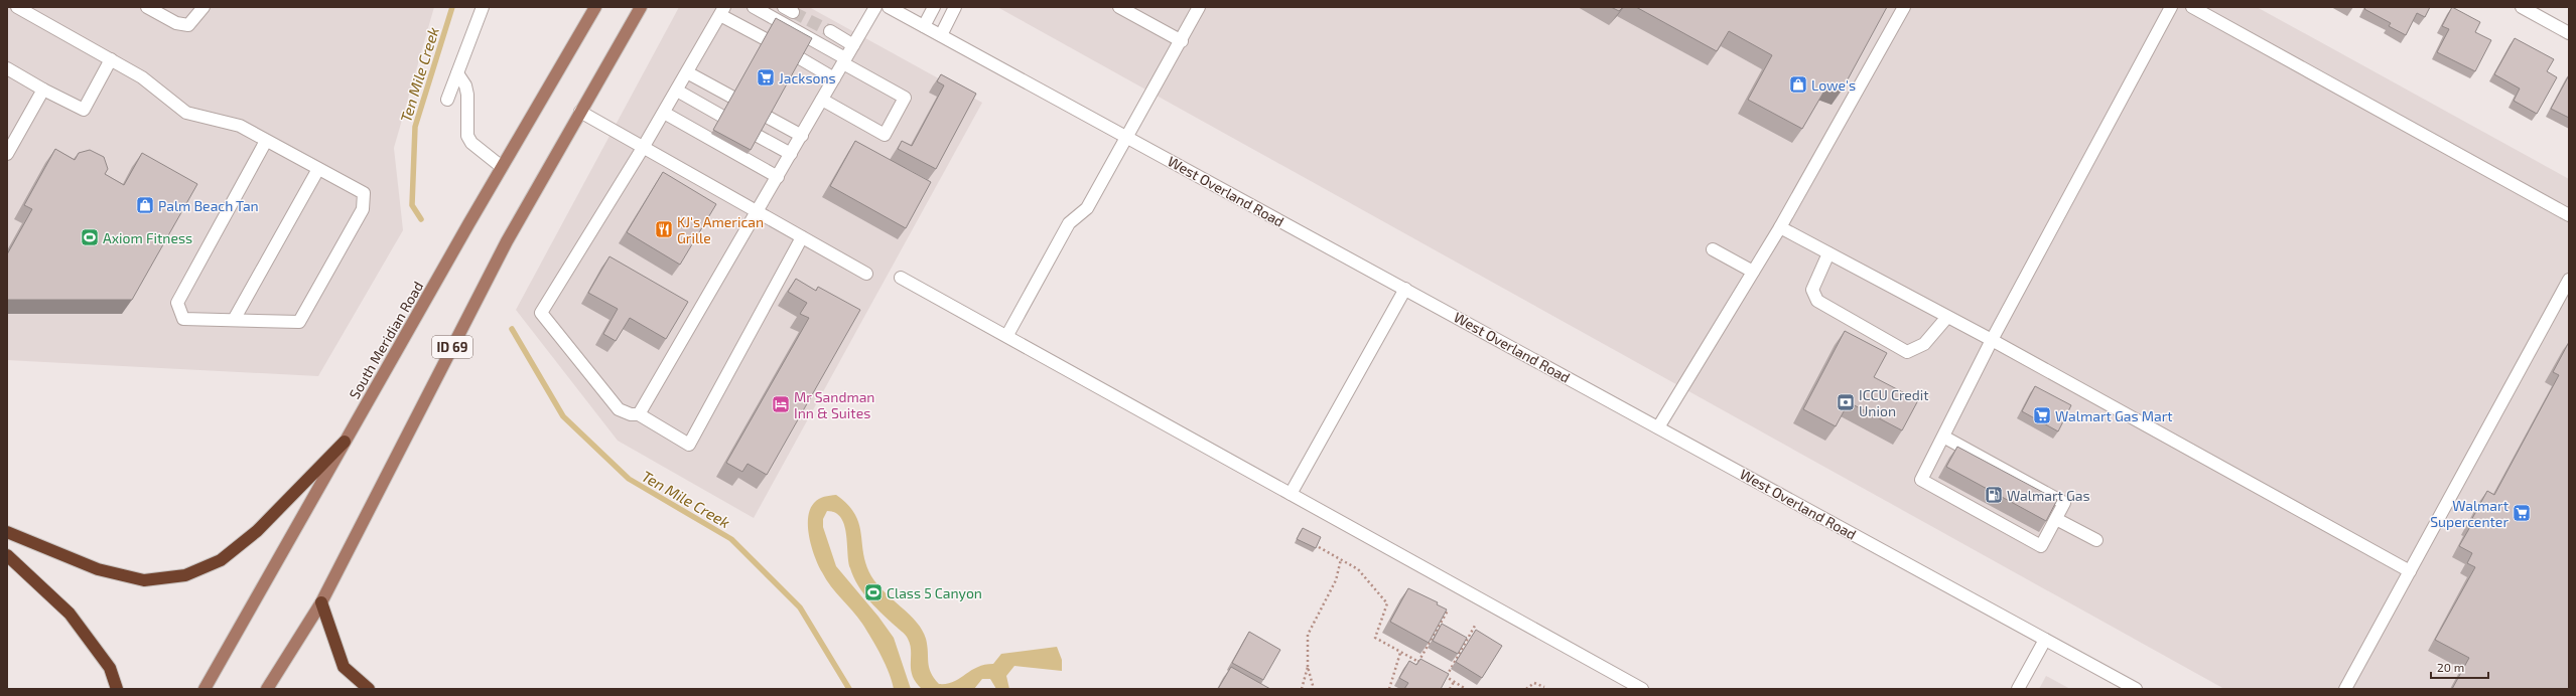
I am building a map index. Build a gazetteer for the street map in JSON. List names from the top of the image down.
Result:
{
  "streets": {
    "main road": ["South Meridian Road", "ID 69"],
    "street": ["West Overland Road"]
  },
  "water": ["Ten Mile Creek"],
  "places": {
    "supermarket": ["Jacksons", "Walmart Gas Mart", "Walmart Supercenter"],
    "shop": ["Lowe's", "Palm Beach Tan"],
    "restaurant": ["KJ's American Grille"],
    "sports": ["Axiom Fitness", "Class 5 Canyon"],
    "bank": ["ICCU Credit Union"],
    "hotel": ["Mr Sandman Inn & Suites"],
    "fuel station": ["Walmart Gas"]
  },
  "scale_bar": "20 m"
}
